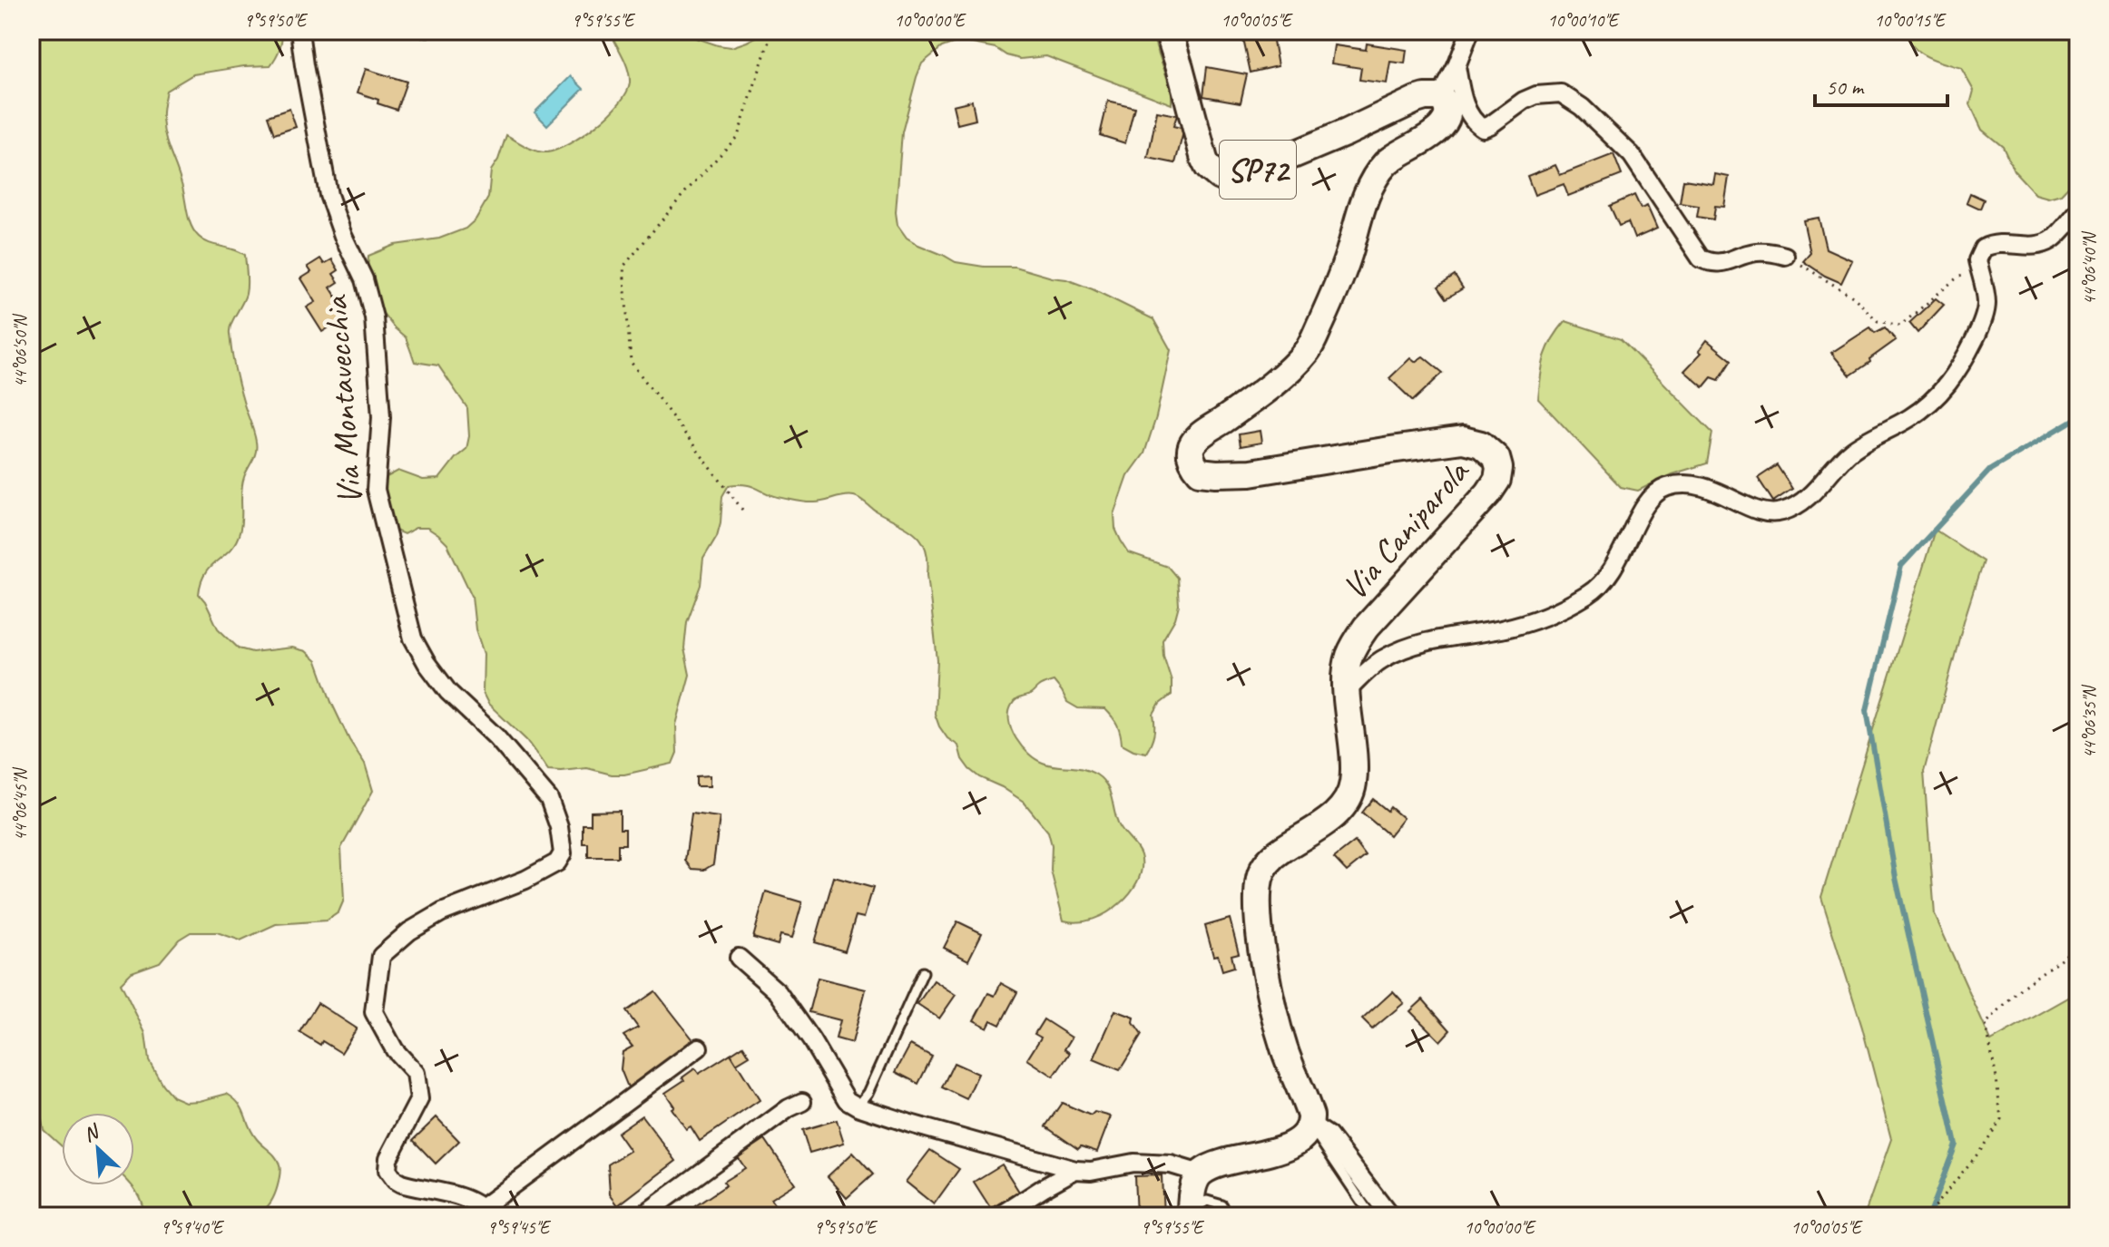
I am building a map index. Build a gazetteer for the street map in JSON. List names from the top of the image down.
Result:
{
  "streets": {
    "main road": ["SP72", "Via Caniparola"],
    "street": ["Via Montavecchia"]
  },
  "crossings": [
    ["SP72", "Via Caniparola"]
  ],
  "scale_bar": "50 m",
  "north": "top left",
  "coordinates": [
    "9°59'50\"E",
    "9°59'55\"E",
    "10°00'00\"E",
    "10°00'05\"E",
    "10°00'10\"E",
    "10°00'15\"E",
    "44°06'40\"N",
    "44°06'50\"N",
    "44°06'35\"N",
    "44°06'45\"N",
    "9°59'40\"E",
    "9°59'45\"E"
  ]
}
